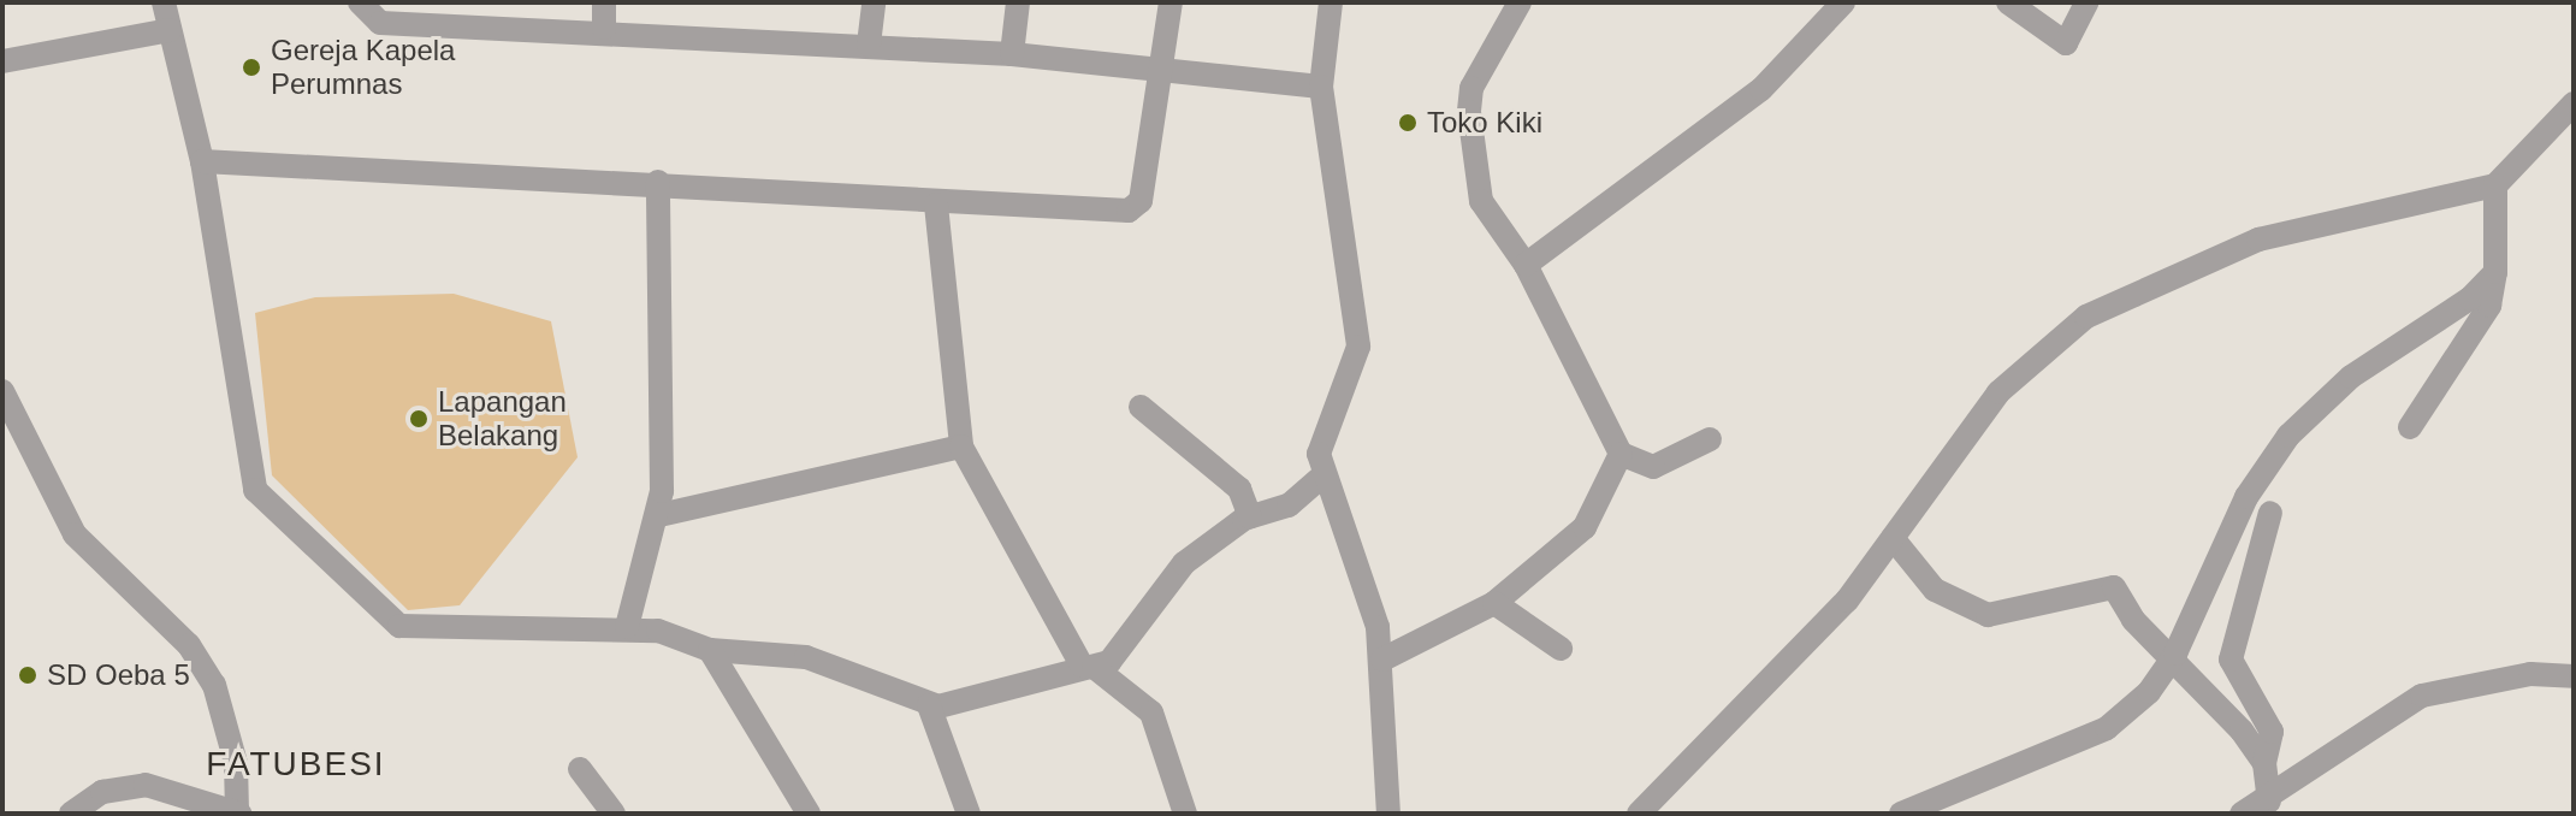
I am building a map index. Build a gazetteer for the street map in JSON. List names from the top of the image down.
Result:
{
  "districts": ["FATUBESI"],
  "places": [
    "Gereja Kapela Perumnas",
    "Toko Kiki",
    "Lapangan Belakang",
    "SD Oeba 5"
  ]
}
